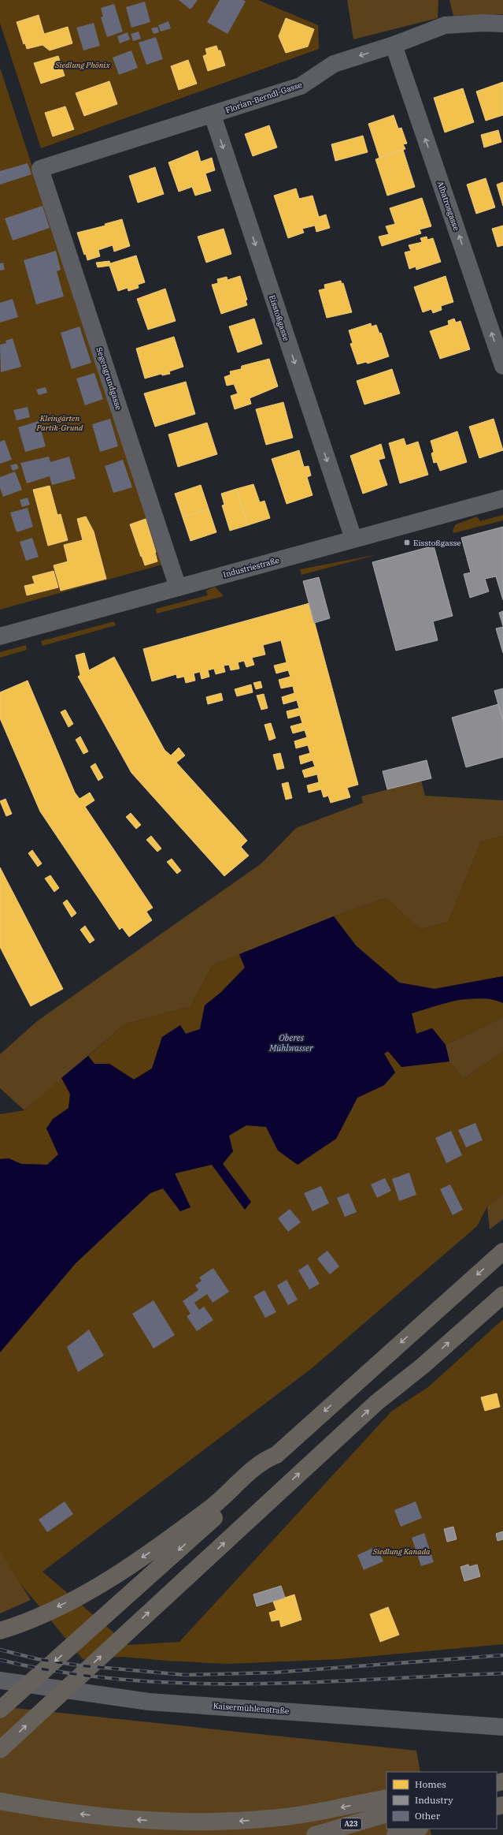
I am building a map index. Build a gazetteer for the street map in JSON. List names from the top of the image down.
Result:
{
  "streets": {
    "highway": ["A23"],
    "street": [
      "Florian-Berndl-Gasse",
      "Albatrosgasse",
      "Eisstoßgasse",
      "Segengrundgasse",
      "Industriestraße",
      "Kaisermühlenstraße"
    ]
  },
  "crossings": [
    ["Florian-Berndl-Gasse", "Albatrosgasse"],
    ["Florian-Berndl-Gasse", "Eisstoßgasse"],
    ["Florian-Berndl-Gasse", "Segengrundgasse"],
    ["Eisstoßgasse", "Industriestraße"],
    ["Segengrundgasse", "Industriestraße"]
  ],
  "one_way": ["Florian-Berndl-Gasse", "Albatrosgasse", "Eisstoßgasse"],
  "water": ["Oberes Mühlwasser"],
  "parks": ["Siedlung Phönix", "Kleingärten Partik-Grund", "Siedlung Kanada"],
  "places": {
    "transit": ["Eisstoßgasse"]
  },
  "legend": ["Homes", "Industry", "Other"]
}
